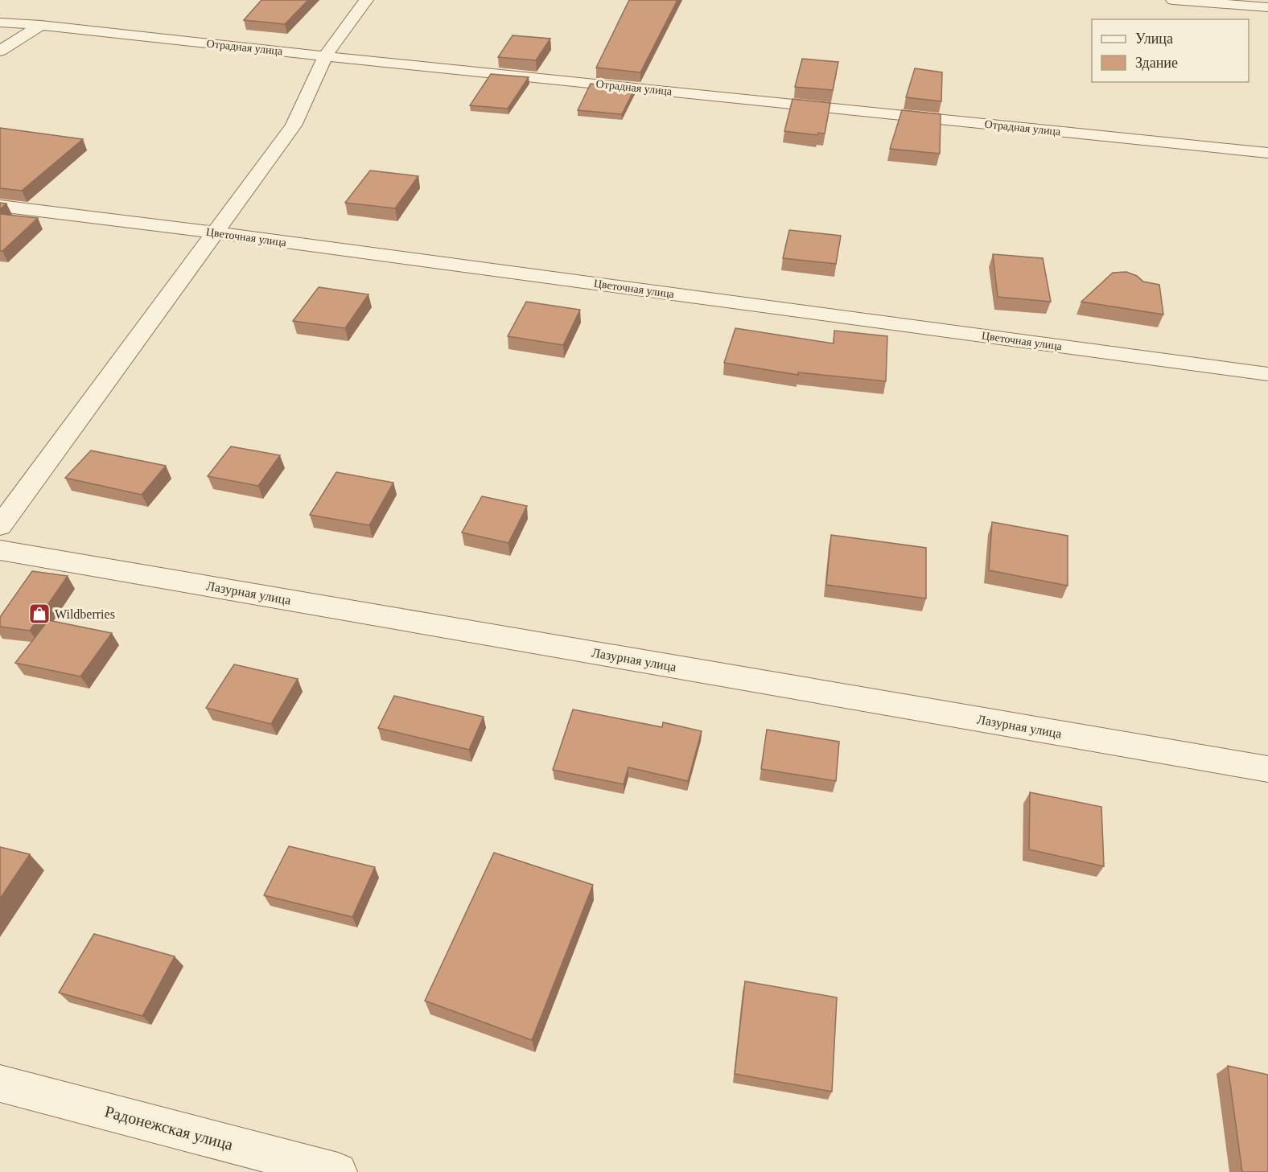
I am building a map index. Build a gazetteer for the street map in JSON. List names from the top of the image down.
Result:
{
  "streets": {
    "street": [
      "Отрадная улица",
      "Цветочная улица",
      "Лазурная улица",
      "Радонежская улица"
    ]
  },
  "places": {
    "shop": ["Wildberries"]
  },
  "legend": ["Улица", "Здание"]
}
